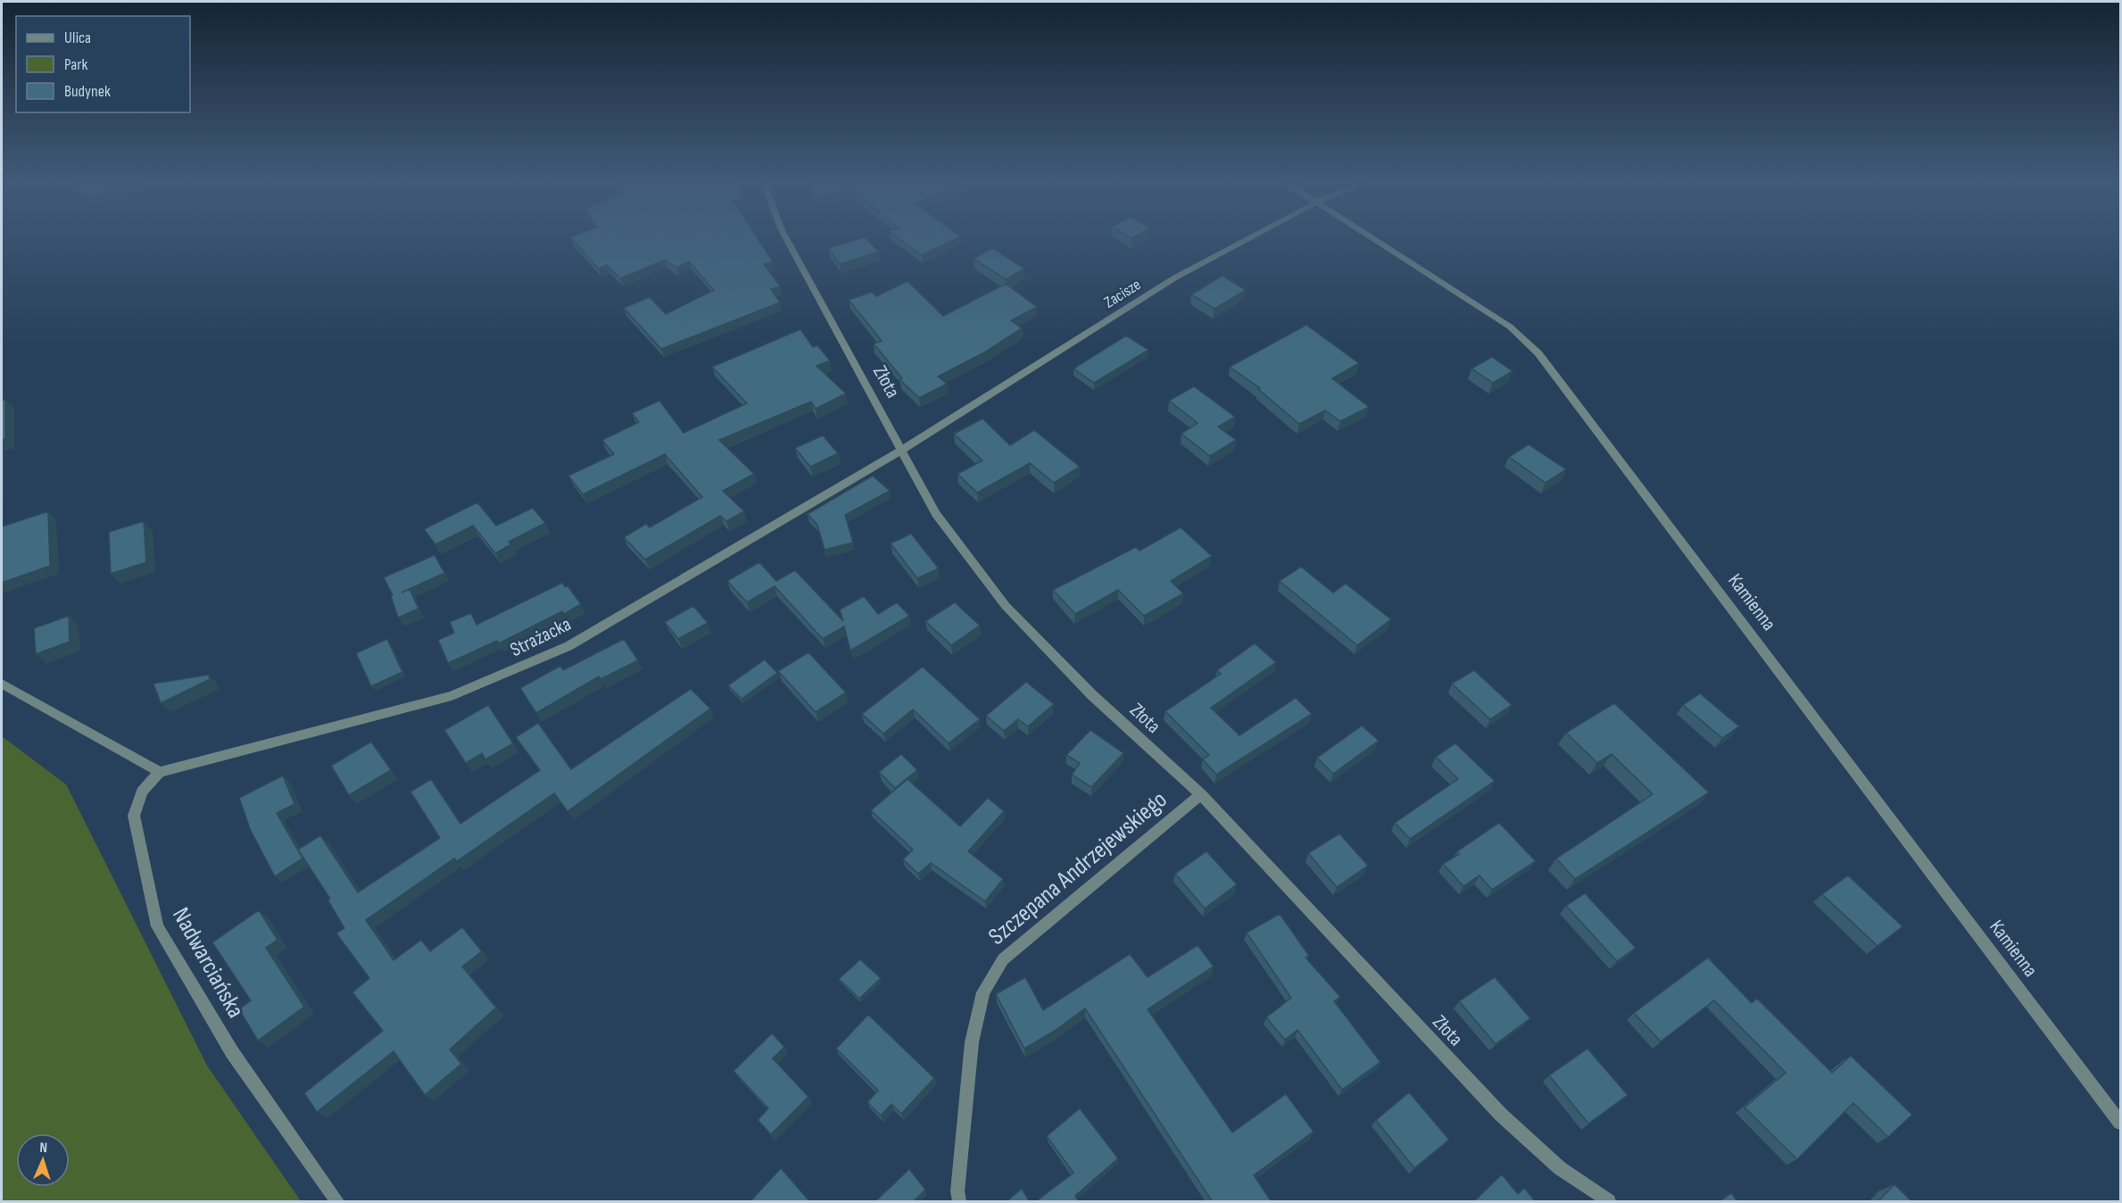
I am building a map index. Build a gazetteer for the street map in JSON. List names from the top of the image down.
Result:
{
  "streets": {
    "street": [
      "Zacisze",
      "Złota",
      "Kamienna",
      "Strażacka",
      "Szczepana Andrzejewskiego",
      "Nadwarciańska"
    ]
  },
  "crossings": [
    ["Zacisze", "Złota"],
    ["Zacisze", "Strażacka"],
    ["Złota", "Strażacka"],
    ["Złota", "Szczepana Andrzejewskiego"],
    ["Strażacka", "Nadwarciańska"]
  ],
  "legend": ["Ulica", "Park", "Budynek"],
  "north": "top"
}
